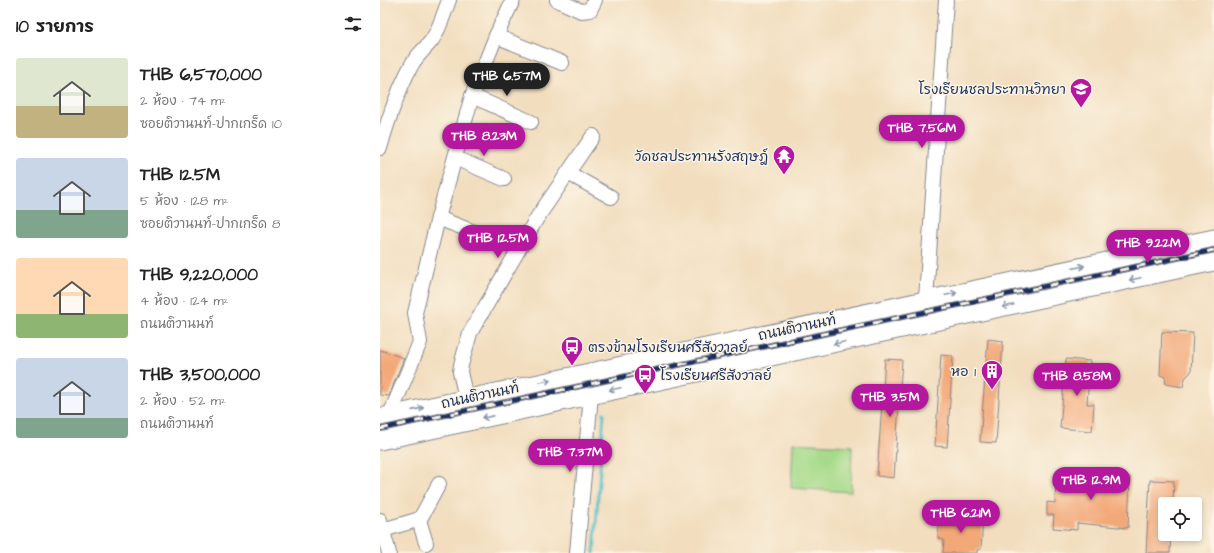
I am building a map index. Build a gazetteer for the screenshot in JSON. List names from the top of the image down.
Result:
{
  "streets": {
    "main road": ["ถนนติวานนท์"]
  },
  "places": {
    "school or university": ["โรงเรียนชลประทานวิทยา"],
    "temple": ["วัดชลประทานรังสฤษฎ์"],
    "bus stop": ["ตรงข้ามโรงเรียนศรีสังวาลย์", "โรงเรียนศรีสังวาลย์"],
    "building": ["หอ 1"]
  },
  "page": {
    "heading": "10 รายการ",
    "list": [
      {
        "name": "THB 6,570,000",
        "note": "2 ห้อง · 74 m² · ซอยติวานนท์-ปากเกร็ด 10"
      },
      {
        "name": "THB 12.5M",
        "note": "5 ห้อง · 128 m² · ซอยติวานนท์-ปากเกร็ด 8"
      },
      {
        "name": "THB 9,220,000",
        "note": "4 ห้อง · 124 m² · ถนนติวานนท์"
      },
      {
        "name": "THB 3,500,000",
        "note": "2 ห้อง · 52 m² · ถนนติวานนท์"
      }
    ],
    "price": [
      "THB 6.57M",
      "THB 7.56M",
      "THB 8.23M",
      "THB 12.5M",
      "THB 9.22M",
      "THB 8.58M",
      "THB 3.5M",
      "THB 7.37M",
      "THB 12.9M",
      "THB 6.21M"
    ]
  }
}
